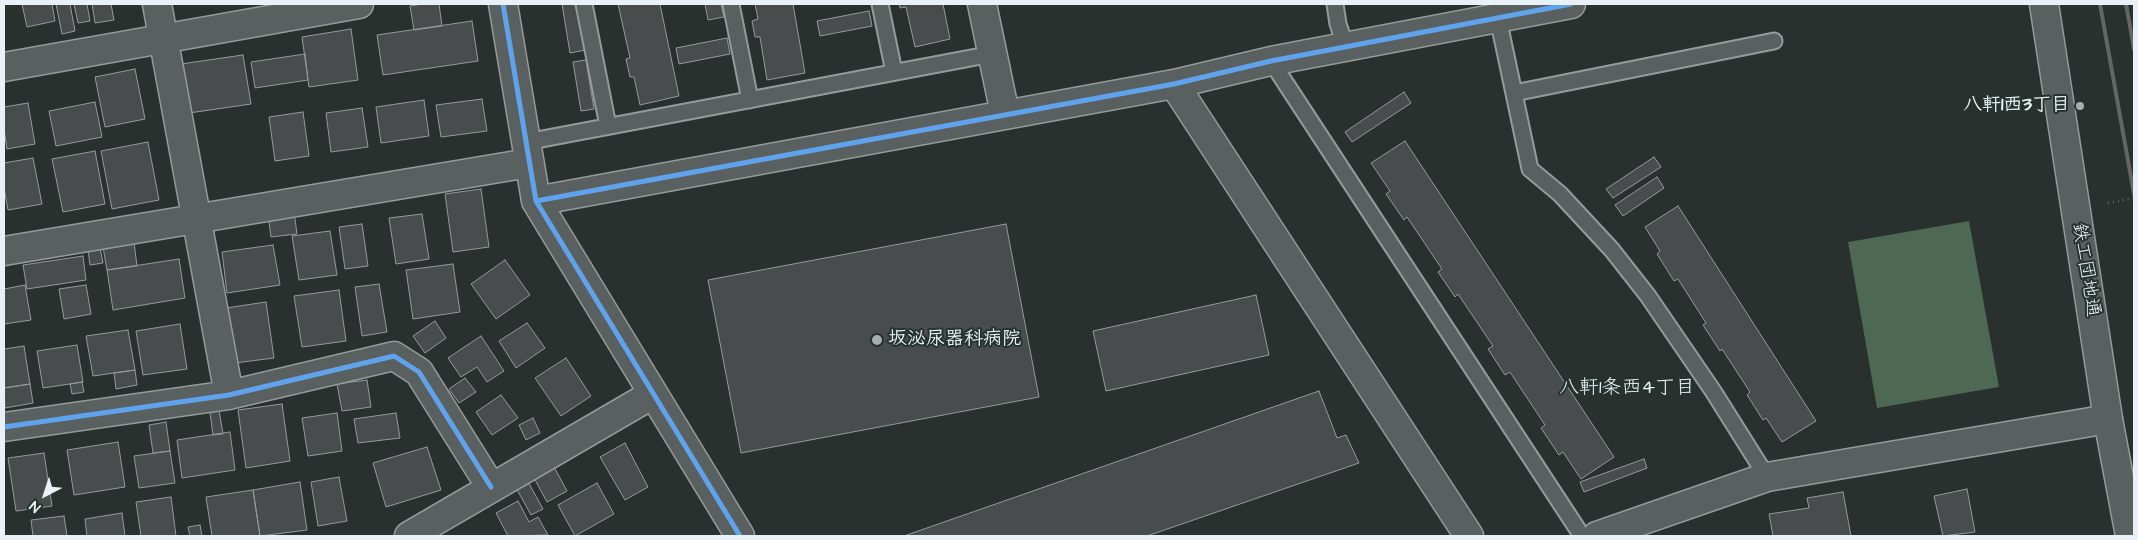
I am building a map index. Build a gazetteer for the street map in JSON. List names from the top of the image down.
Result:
{
  "streets": {
    "street": ["鉄工団地通"]
  },
  "districts": ["八軒1条西4丁目"],
  "places": ["八軒1西3丁目", "坂泌尿器科病院"],
  "north": "bottom left"
}
